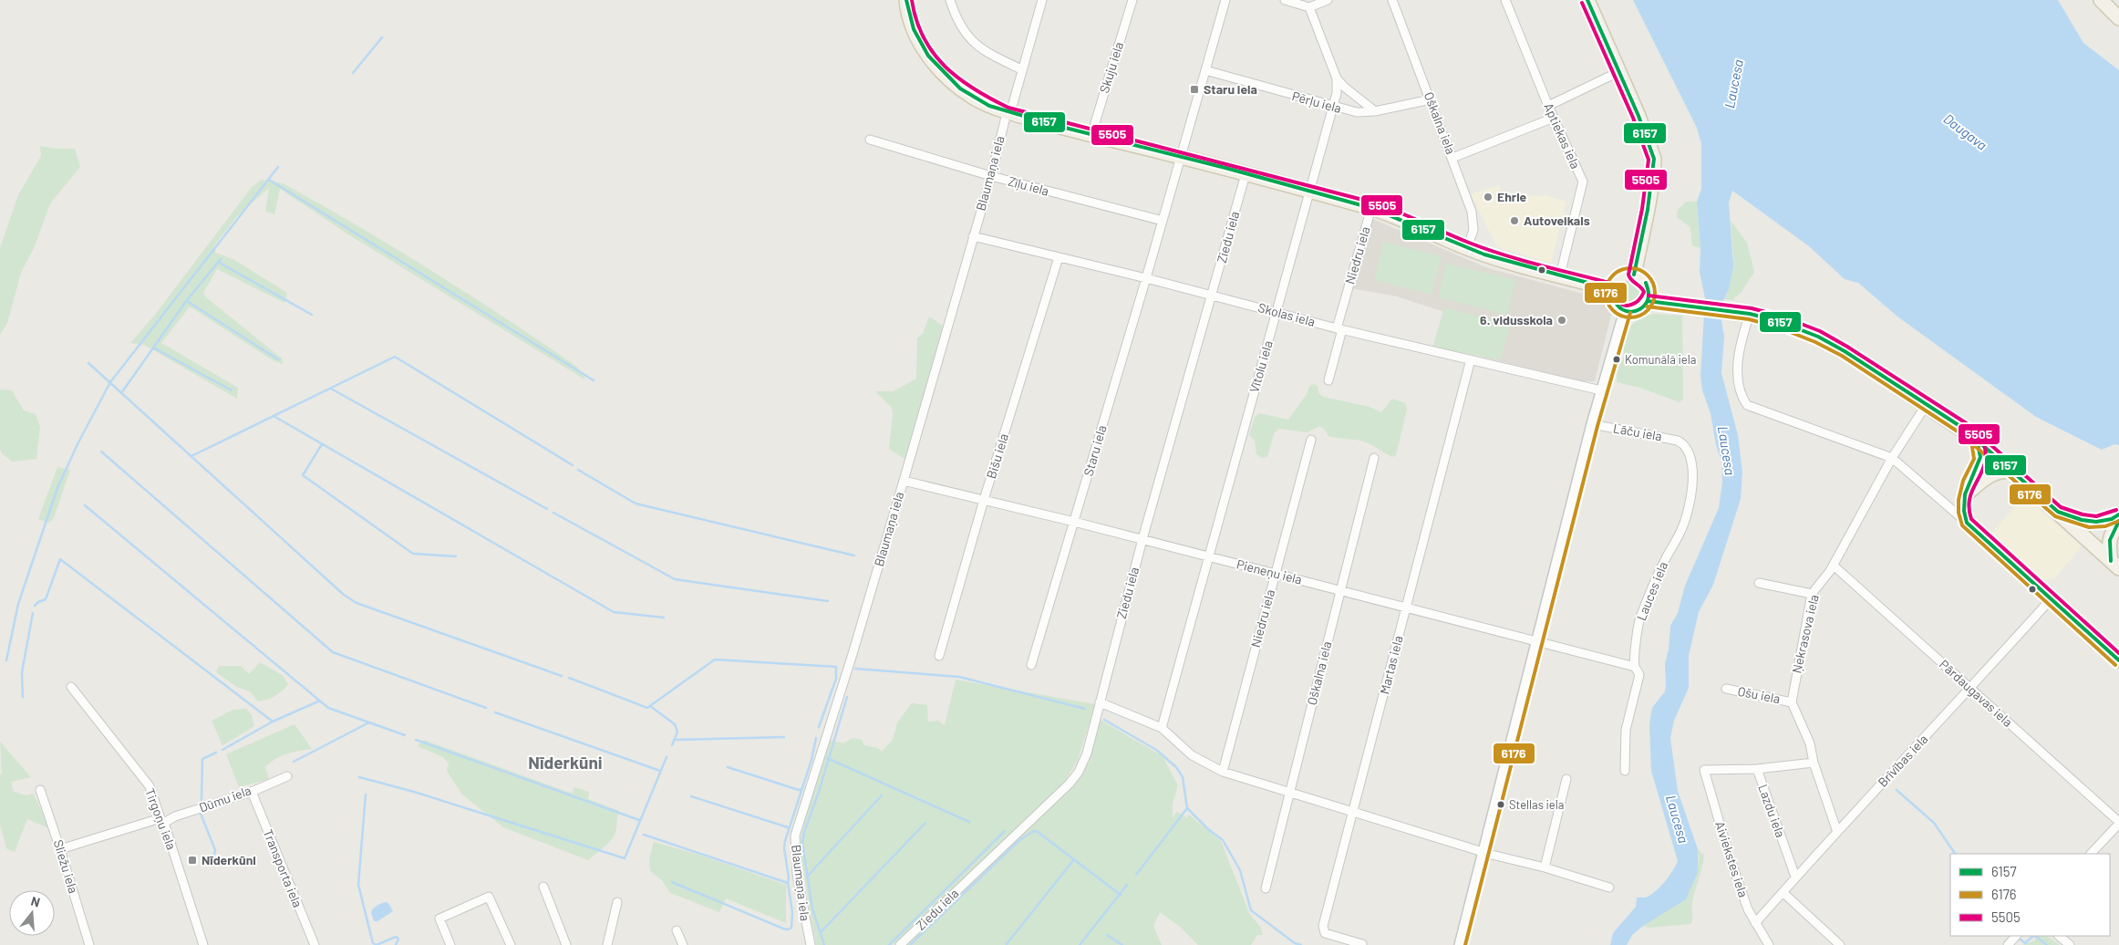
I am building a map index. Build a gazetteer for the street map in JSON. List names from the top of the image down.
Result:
{
  "streets": {
    "street": [
      "Skuju iela",
      "Pērļu iela",
      "Oškalna iela",
      "Aptiekas iela",
      "Blaumaņa iela",
      "Zīļu iela",
      "Ziedu iela",
      "Niedru iela",
      "Skolas iela",
      "Vītolu iela",
      "Lāču iela",
      "Staru iela",
      "Bišu iela",
      "Pieneņu iela",
      "Lauces iela",
      "Ņekrasova iela",
      "Martas iela",
      "Pārdaugavas iela",
      "Ošu iela",
      "Brīvības iela",
      "Dūmu iela",
      "Lazdu iela",
      "Tirgoņu iela",
      "Aiviekstes iela",
      "Sliežu iela",
      "Transporta iela"
    ]
  },
  "crossings": [
    ["Pērļu iela", "Oškalna iela"],
    ["Pērļu iela", "Vītolu iela"],
    ["Pērļu iela", "Staru iela"],
    ["Oškalna iela", "Pieneņu iela"],
    ["Blaumaņa iela", "Zīļu iela"],
    ["Blaumaņa iela", "Skolas iela"],
    ["Blaumaņa iela", "Pieneņu iela"],
    ["Zīļu iela", "Staru iela"],
    ["Ziedu iela", "Skolas iela"],
    ["Ziedu iela", "Pieneņu iela"],
    ["Niedru iela", "Skolas iela"],
    ["Niedru iela", "Pieneņu iela"],
    ["Skolas iela", "Vītolu iela"],
    ["Skolas iela", "Staru iela"],
    ["Skolas iela", "Bišu iela"],
    ["Skolas iela", "Martas iela"],
    ["Vītolu iela", "Pieneņu iela"],
    ["Lāču iela", "Lauces iela"],
    ["Staru iela", "Pieneņu iela"],
    ["Bišu iela", "Pieneņu iela"],
    ["Pieneņu iela", "Lauces iela"],
    ["Pieneņu iela", "Martas iela"],
    ["Ņekrasova iela", "Pārdaugavas iela"],
    ["Ņekrasova iela", "Ošu iela"],
    ["Pārdaugavas iela", "Brīvības iela"],
    ["Brīvības iela", "Lazdu iela"],
    ["Brīvības iela", "Aiviekstes iela"],
    ["Dūmu iela", "Tirgoņu iela"],
    ["Dūmu iela", "Sliežu iela"],
    ["Dūmu iela", "Transporta iela"],
    ["Lazdu iela", "Aiviekstes iela"]
  ],
  "districts": ["Nīderkūni"],
  "water": ["Laucesa", "Daugava"],
  "places": {
    "transit": ["Staru iela", "Nīderkūni"],
    "other": [
      "Ehrle",
      "Autoveikals",
      "6. vidusskola",
      "Komunālā iela",
      "Stellas iela"
    ]
  },
  "lines": ["transit line 6157", "transit line 5505", "transit line 6176"],
  "legend": ["6157", "6176", "5505"],
  "north": "top"
}
